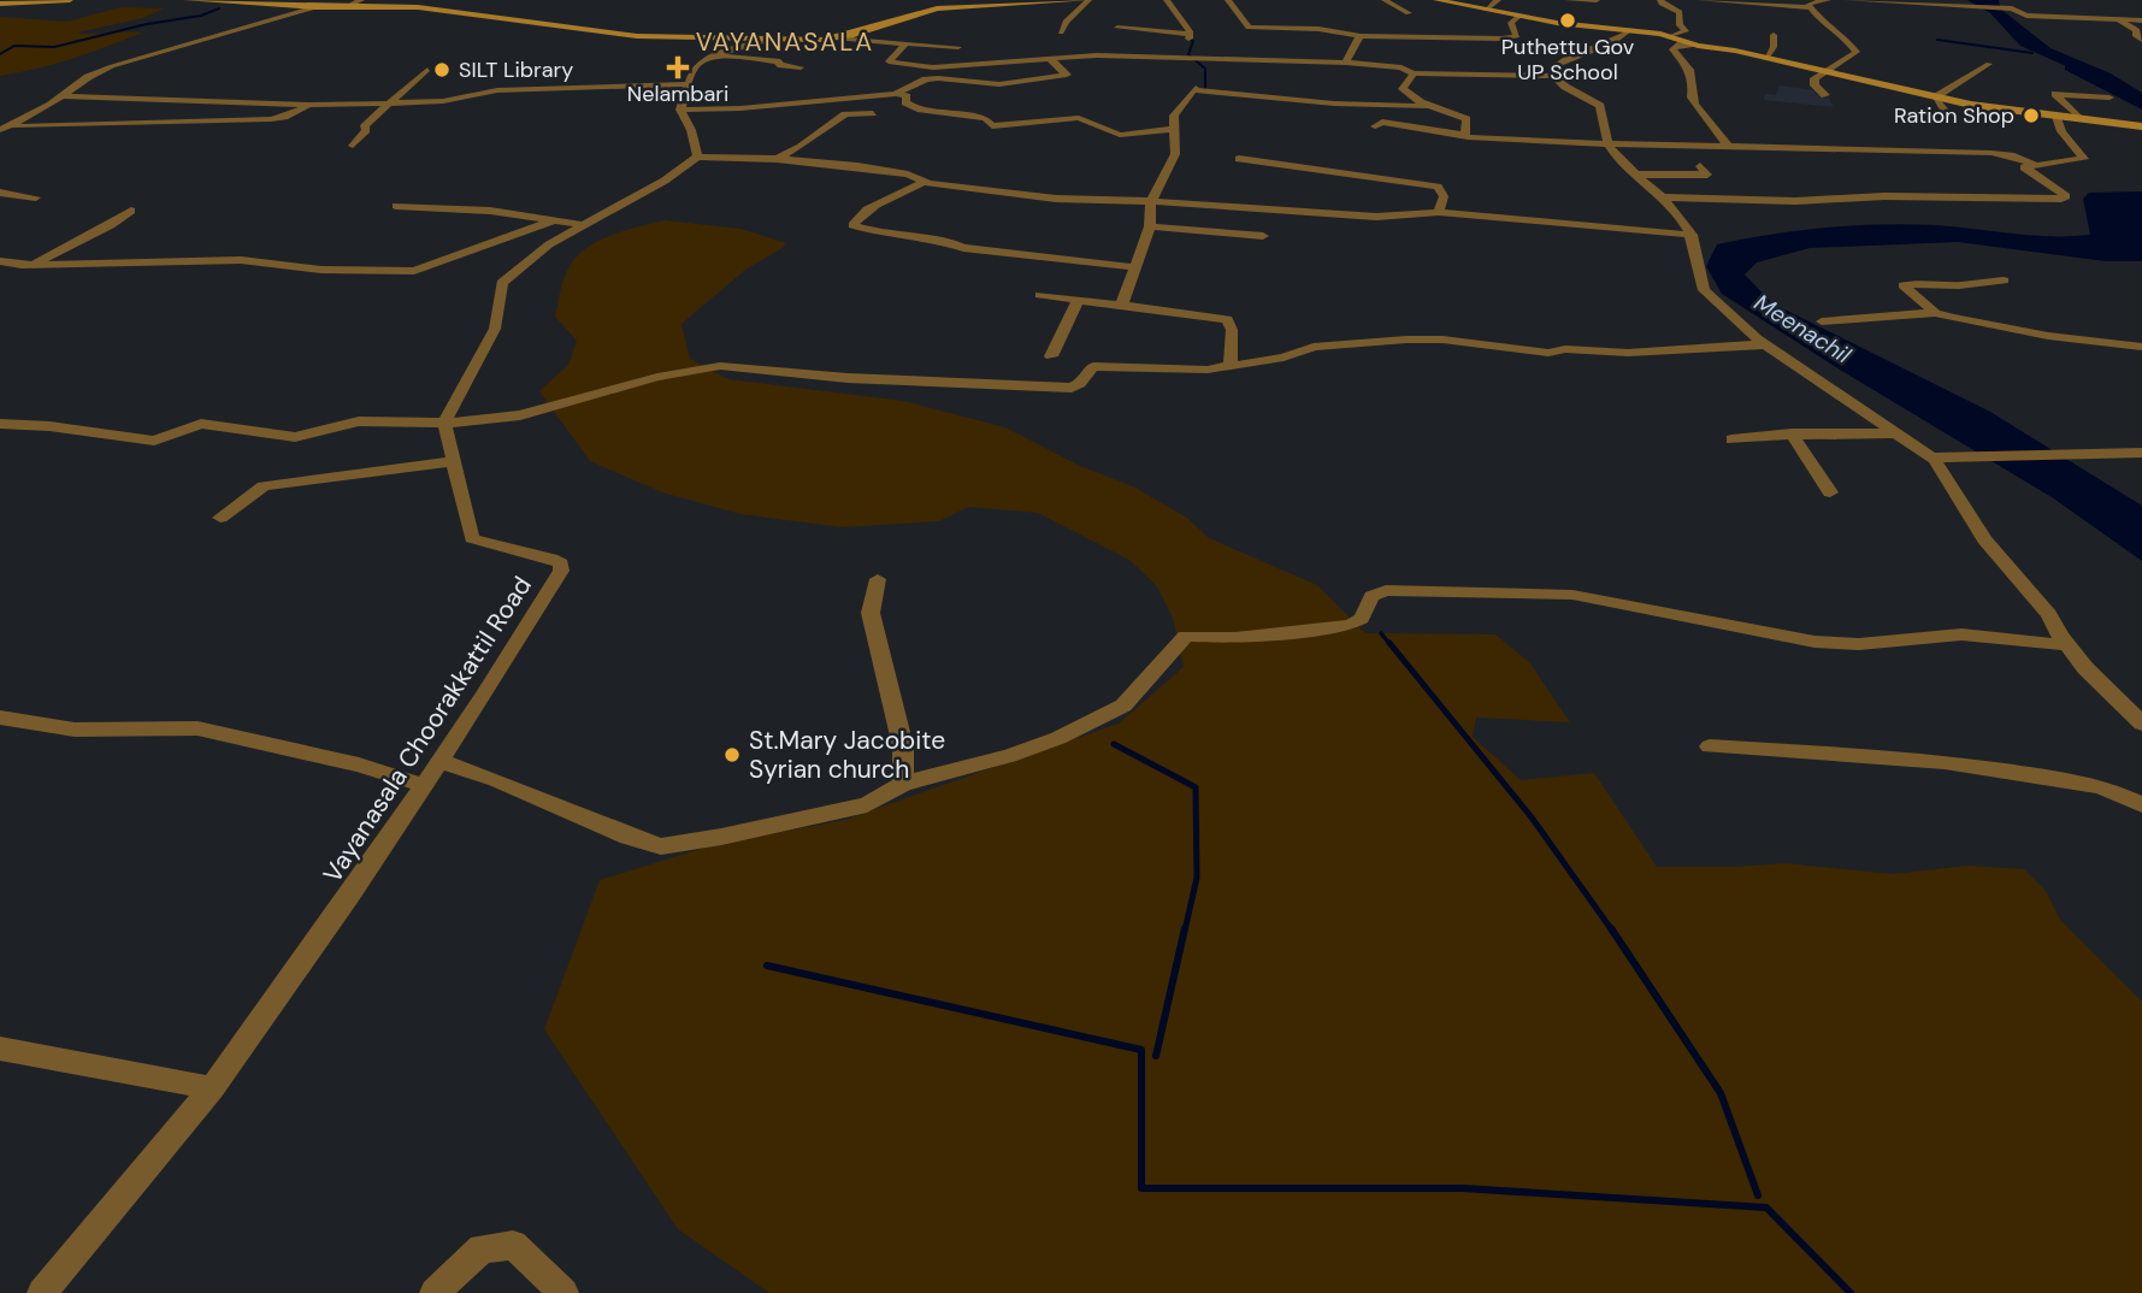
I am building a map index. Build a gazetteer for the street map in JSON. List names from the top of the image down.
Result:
{
  "streets": {
    "street": ["Vayanasala Choorakkattil Road"]
  },
  "districts": ["VAYANASALA"],
  "water": ["Meenachil"],
  "places": {
    "other": [
      "Puthettu Gov UP School",
      "SILT Library",
      "Ration Shop",
      "St.Mary Jacobite Syrian church"
    ],
    "health": ["Nelambari"]
  }
}
